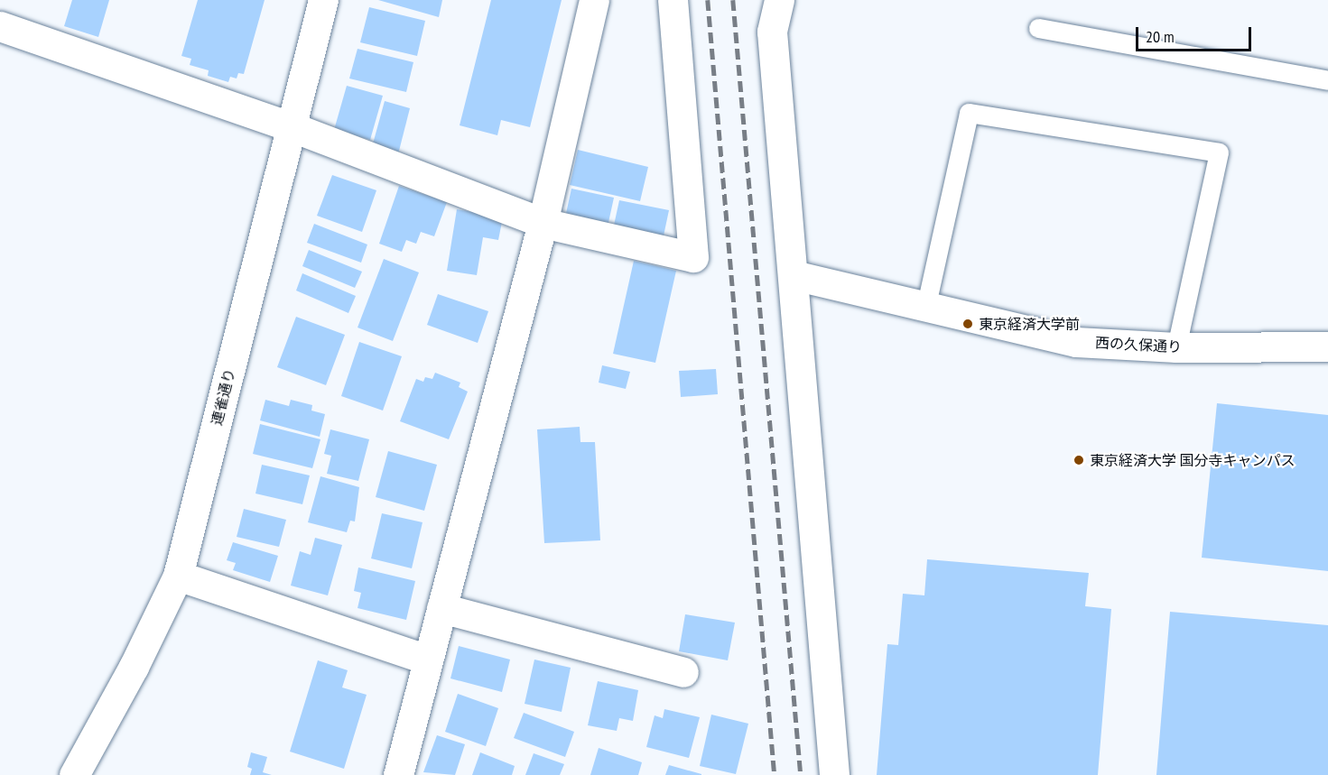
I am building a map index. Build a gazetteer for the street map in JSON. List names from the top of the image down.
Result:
{
  "streets": {
    "street": ["西の久保通り", "連雀通り"]
  },
  "places": ["東京経済大学前", "東京経済大学 国分寺キャンパス"],
  "scale_bar": "20 m"
}
